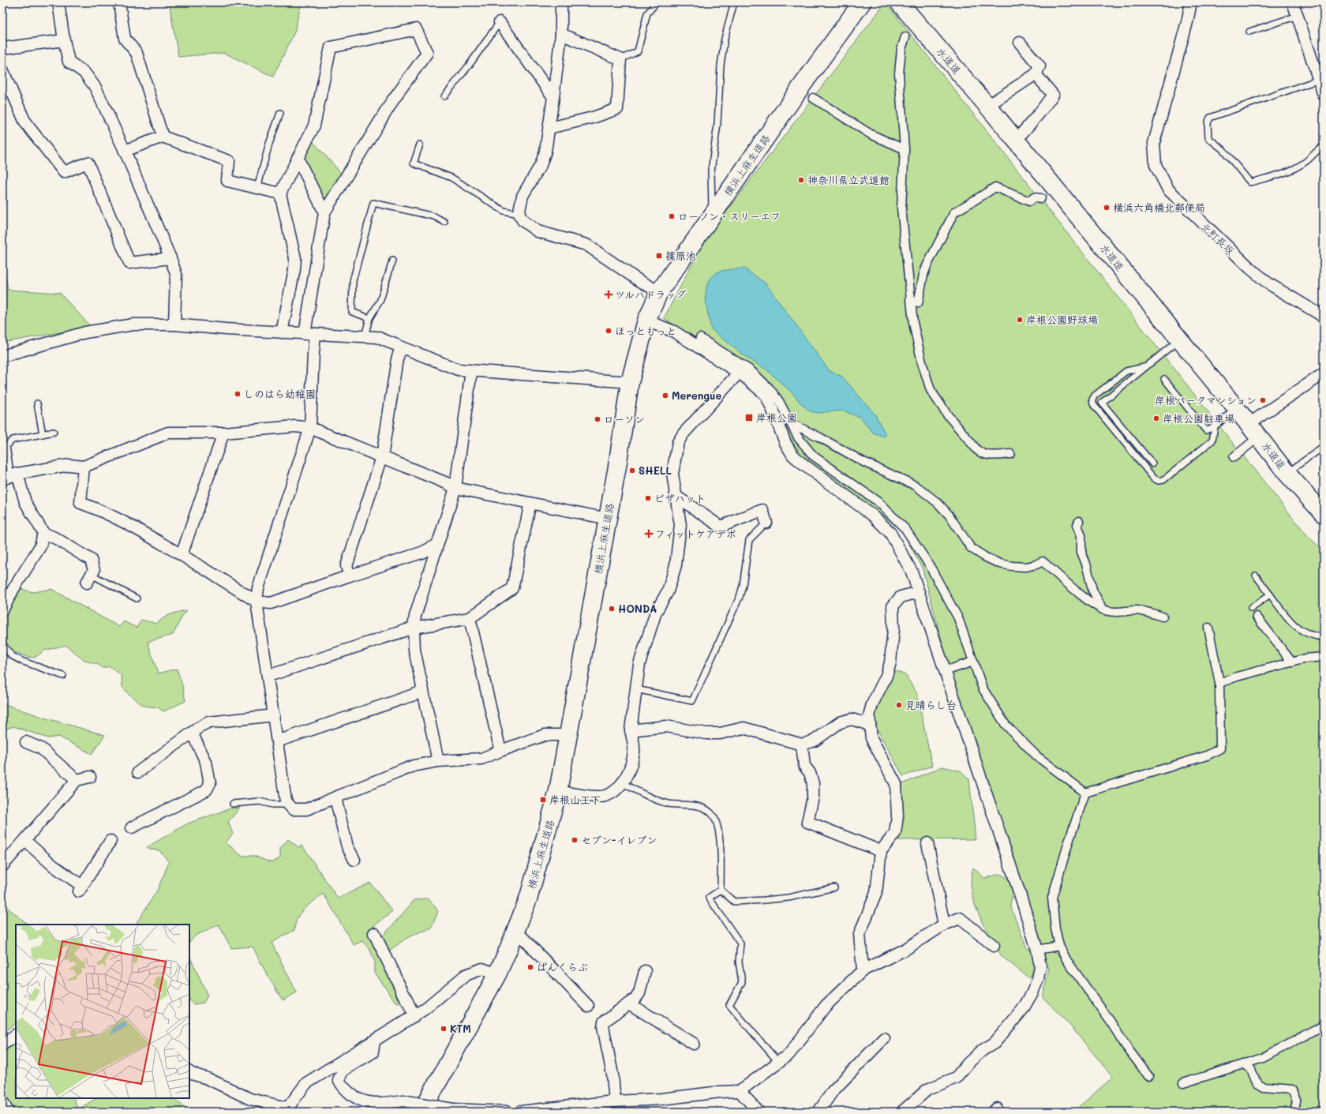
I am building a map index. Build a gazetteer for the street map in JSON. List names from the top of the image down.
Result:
{
  "streets": {
    "main road": ["水道道", "横浜上麻生道路"],
    "street": ["北町長坂"]
  },
  "places": {
    "other": [
      "神奈川県立武道館",
      "横浜六角橋北郵便局",
      "ローソン・スリーエフ",
      "岸根公園野球場",
      "ほっともっと",
      "しのはら幼稚園",
      "Merengue",
      "岸根パークマンション",
      "岸根公園駐車場",
      "ローソン",
      "SHELL",
      "ピザハット",
      "HONDA",
      "見晴らし台",
      "セブン-イレブン",
      "ぱんくらぶ",
      "KTM"
    ],
    "transit": ["篠原池", "岸根公園", "岸根山王下"],
    "health": ["ツルハドラッグ", "フィットケアデポ"]
  }
}
